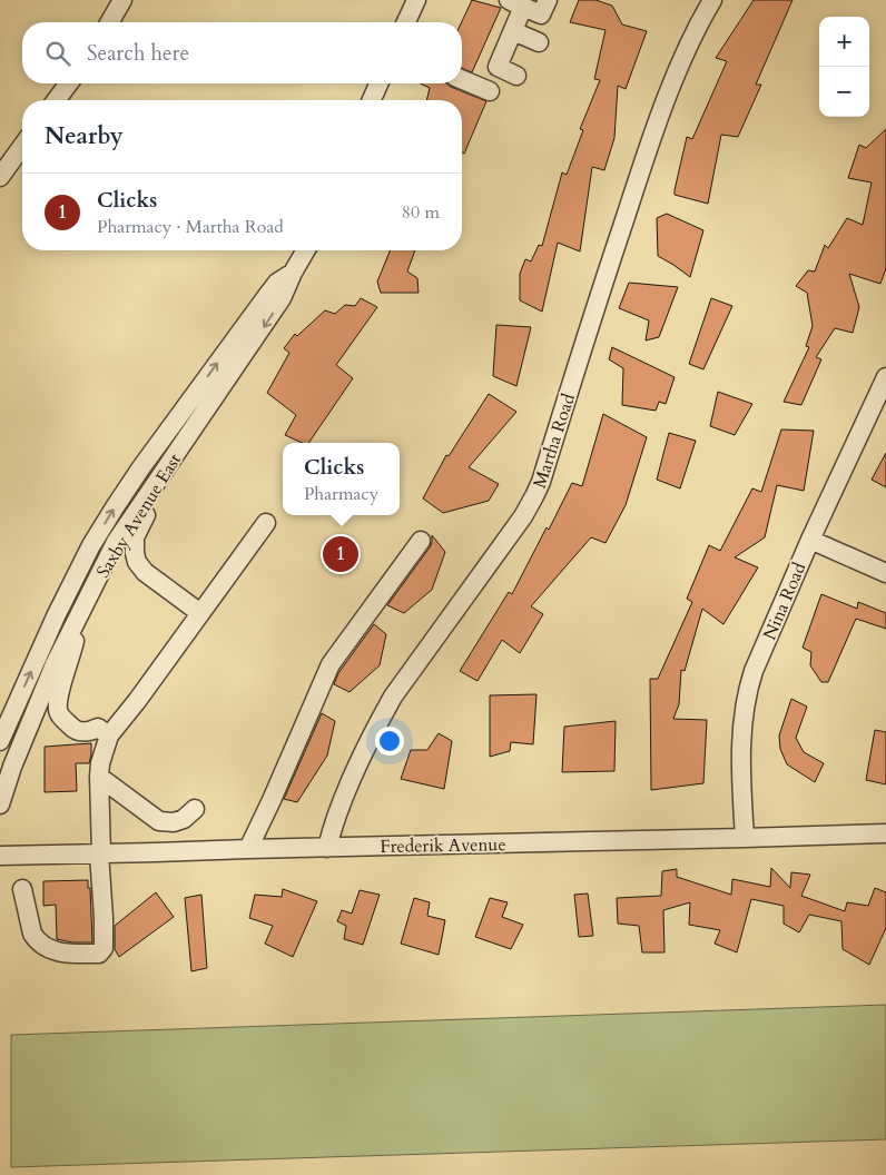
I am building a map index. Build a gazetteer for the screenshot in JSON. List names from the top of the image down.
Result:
{
  "streets": {
    "street": [
      "Martha Road",
      "Saxby Avenue East",
      "Nina Road",
      "Frederik Avenue"
    ]
  },
  "crossings": [
    ["Martha Road", "Frederik Avenue"],
    ["Nina Road", "Frederik Avenue"]
  ],
  "page": {
    "map_buttons": ["+", "−"],
    "search": "Search here",
    "heading": "Nearby",
    "list": [
      {
        "mark": "1",
        "name": "Clicks",
        "note": "Pharmacy · Martha Road",
        "value": "80 m"
      }
    ],
    "popup": ["Clicks", "Pharmacy"],
    "pins": "1"
  }
}
